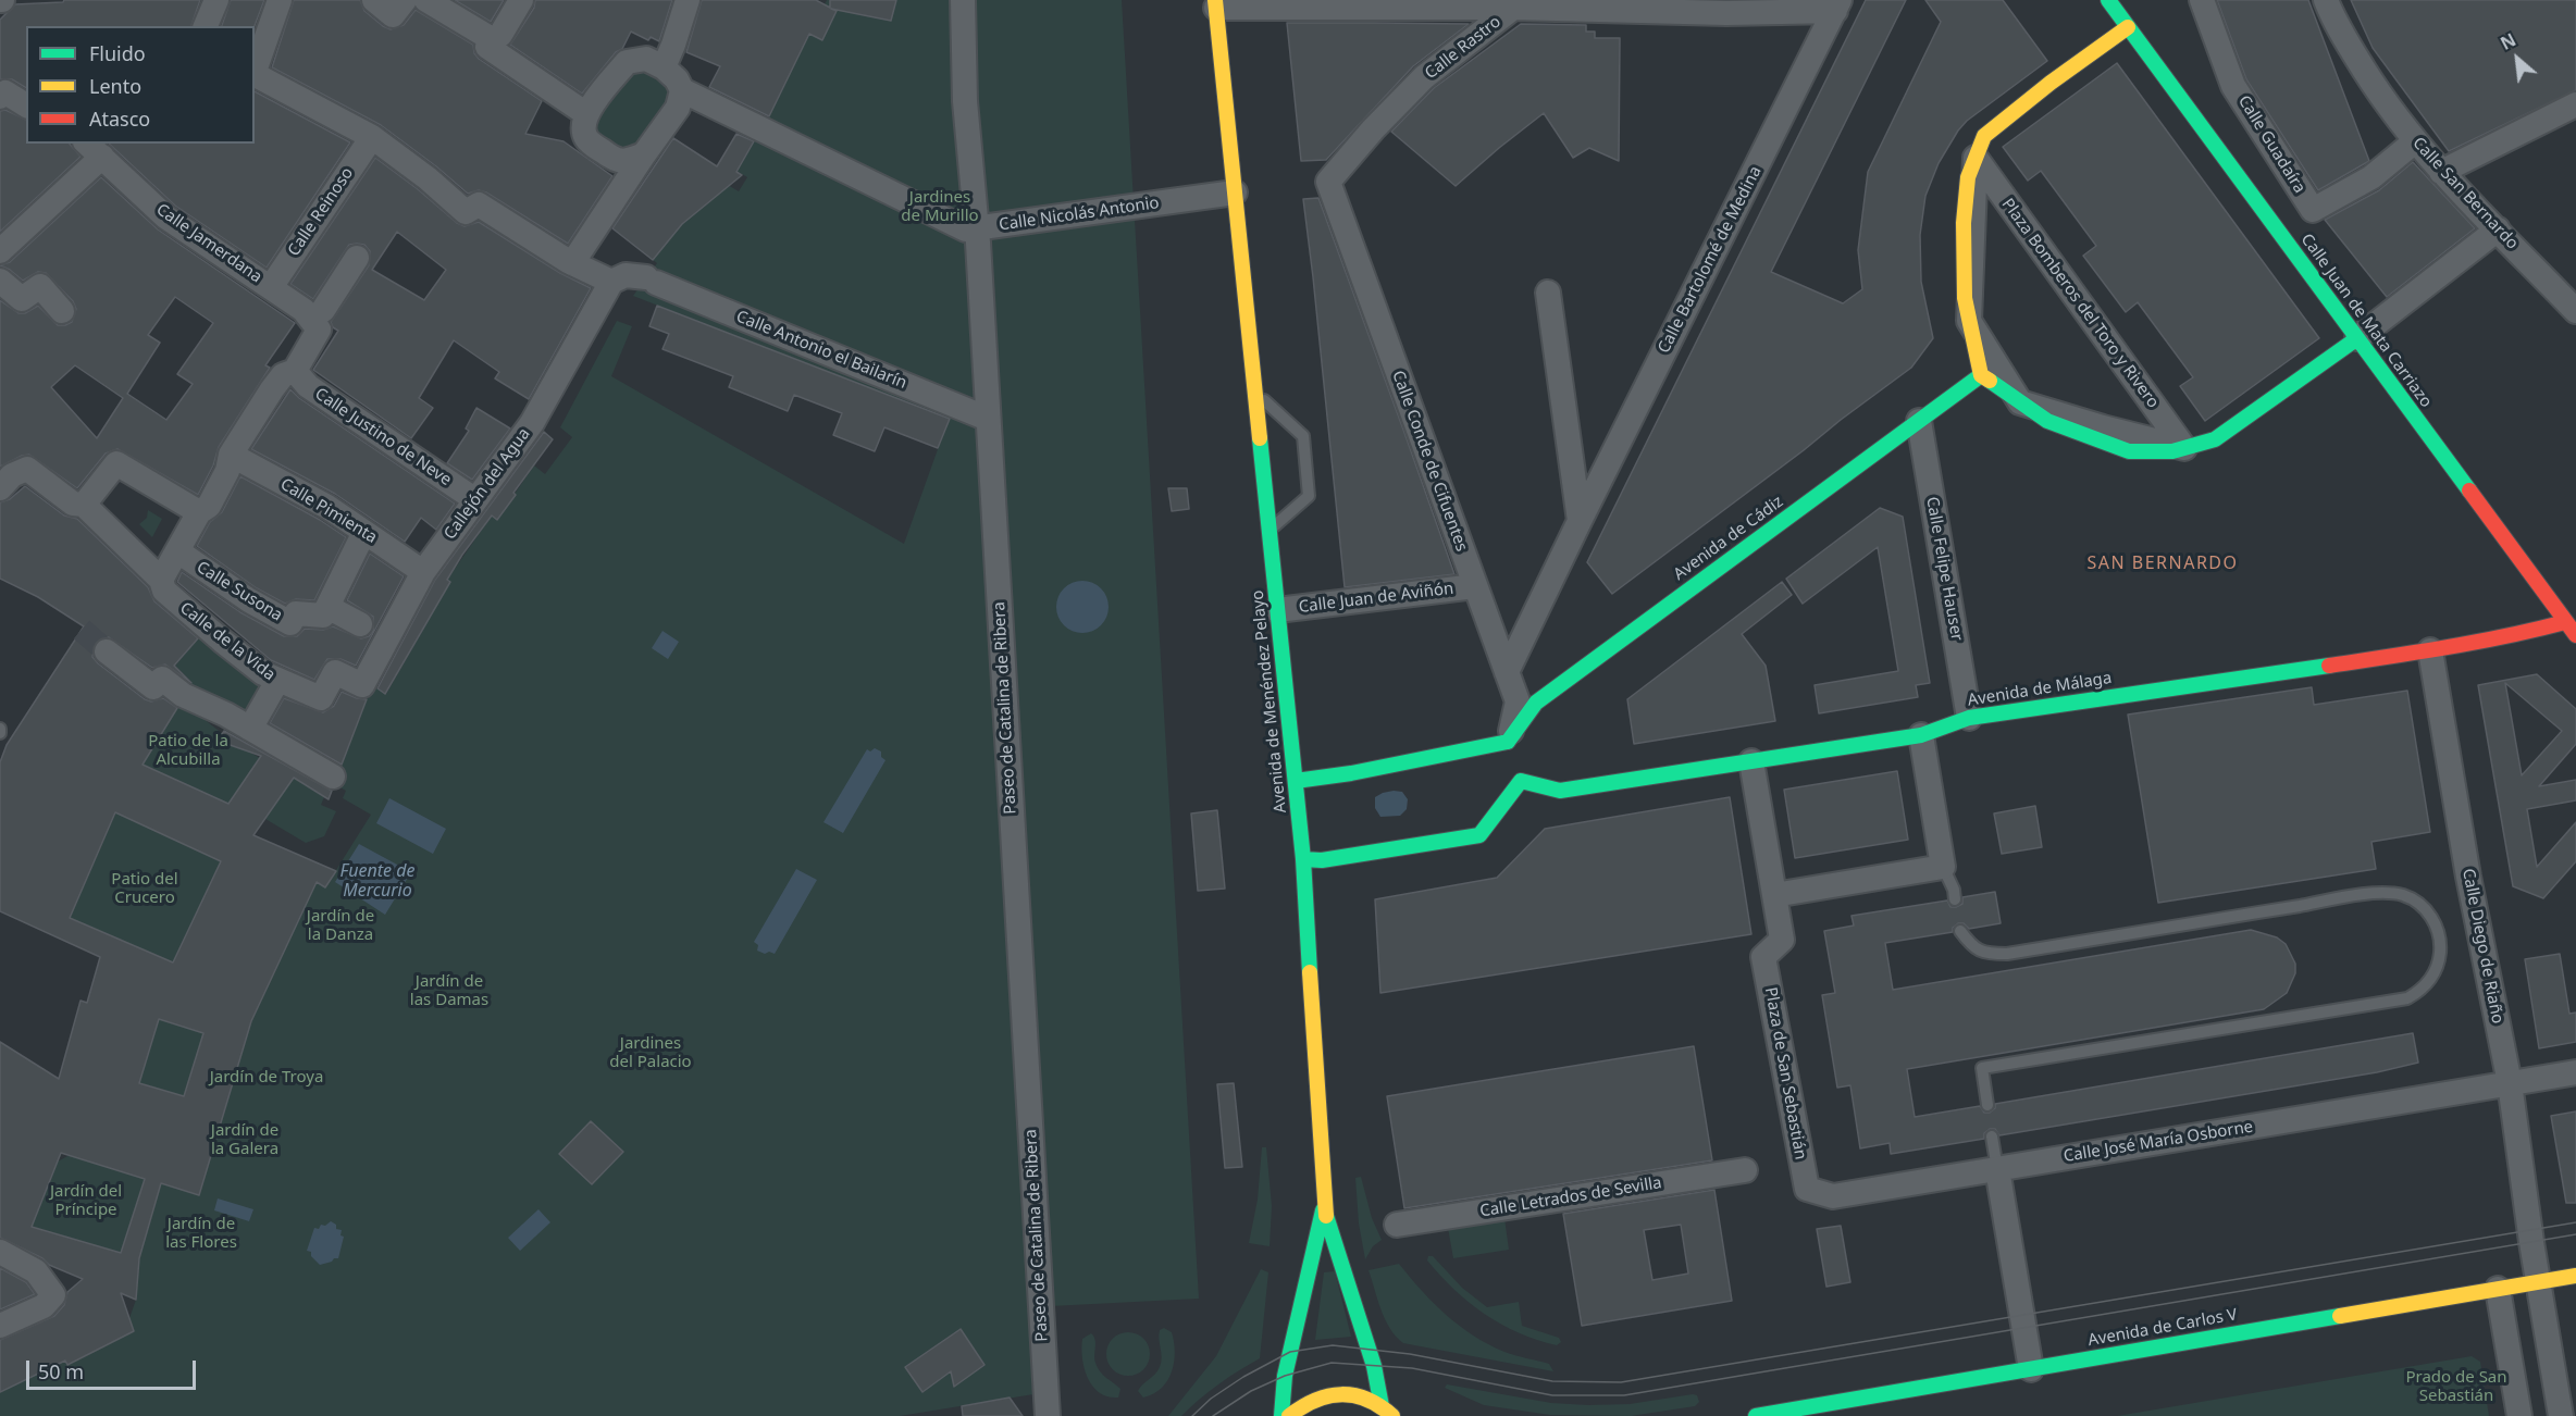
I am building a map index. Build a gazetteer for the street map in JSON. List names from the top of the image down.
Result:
{
  "streets": {
    "street": [
      "Calle Rastro",
      "Calle Guadaíra",
      "Calle San Bernardo",
      "Calle Reinoso",
      "Calle Nicolás Antonio",
      "Calle Jamerdana",
      "Calle Bartolomé de Medina",
      "Plaza Bomberos del Toro y Rivero",
      "Calle Juan de Mata Carriazo",
      "Calle Antonio el Bailarín",
      "Calle Justino de Neve",
      "Calle Conde de Cifuentes",
      "Callejón del Agua",
      "Calle Pimienta",
      "Avenida de Cádiz",
      "Calle Felipe Hauser",
      "Calle Susona",
      "Calle Juan de Aviñón",
      "Calle de la Vida",
      "Avenida de Málaga",
      "Avenida de Menéndez Pelayo",
      "Paseo de Catalina de Ribera",
      "Calle Diego de Riaño",
      "Plaza de San Sebastián",
      "Calle José María Osborne",
      "Calle Letrados de Sevilla",
      "Avenida de Carlos V"
    ]
  },
  "crossings": [
    ["Calle Rastro", "Calle Bartolomé de Medina"],
    ["Calle Rastro", "Calle Conde de Cifuentes"],
    ["Calle Guadaíra", "Calle San Bernardo"],
    ["Calle Reinoso", "Calle Jamerdana"],
    ["Calle Nicolás Antonio", "Avenida de Menéndez Pelayo"],
    ["Calle Nicolás Antonio", "Paseo de Catalina de Ribera"],
    ["Calle Bartolomé de Medina", "Calle Conde de Cifuentes"],
    ["Plaza Bomberos del Toro y Rivero", "Calle Juan de Mata Carriazo"],
    ["Plaza Bomberos del Toro y Rivero", "Avenida de Cádiz"],
    ["Calle Juan de Mata Carriazo", "Avenida de Málaga"],
    ["Calle Antonio el Bailarín", "Callejón del Agua"],
    ["Calle Antonio el Bailarín", "Paseo de Catalina de Ribera"],
    ["Calle Justino de Neve", "Callejón del Agua"],
    ["Calle Conde de Cifuentes", "Avenida de Cádiz"],
    ["Calle Conde de Cifuentes", "Calle Juan de Aviñón"],
    ["Callejón del Agua", "Calle Pimienta"],
    ["Callejón del Agua", "Calle de la Vida"],
    ["Avenida de Cádiz", "Calle Felipe Hauser"],
    ["Calle Felipe Hauser", "Avenida de Málaga"],
    ["Calle Juan de Aviñón", "Avenida de Menéndez Pelayo"],
    ["Avenida de Málaga", "Calle Diego de Riaño"],
    ["Calle Diego de Riaño", "Calle José María Osborne"],
    ["Calle Diego de Riaño", "Avenida de Carlos V"],
    ["Plaza de San Sebastián", "Calle José María Osborne"]
  ],
  "districts": ["SAN BERNARDO"],
  "water": ["Fuente de Mercurio"],
  "parks": [
    "Jardines de Murillo",
    "Patio de la Alcubilla",
    "Patio del Crucero",
    "Jardín de la Danza",
    "Jardín de las Damas",
    "Jardines del Palacio",
    "Jardín de Troya",
    "Jardín de la Galera",
    "Jardín del Príncipe",
    "Jardín de las Flores",
    "Prado de San Sebastián"
  ],
  "legend": ["Fluido", "Lento", "Atasco"],
  "scale_bar": "50 m",
  "north": "top left"
}
